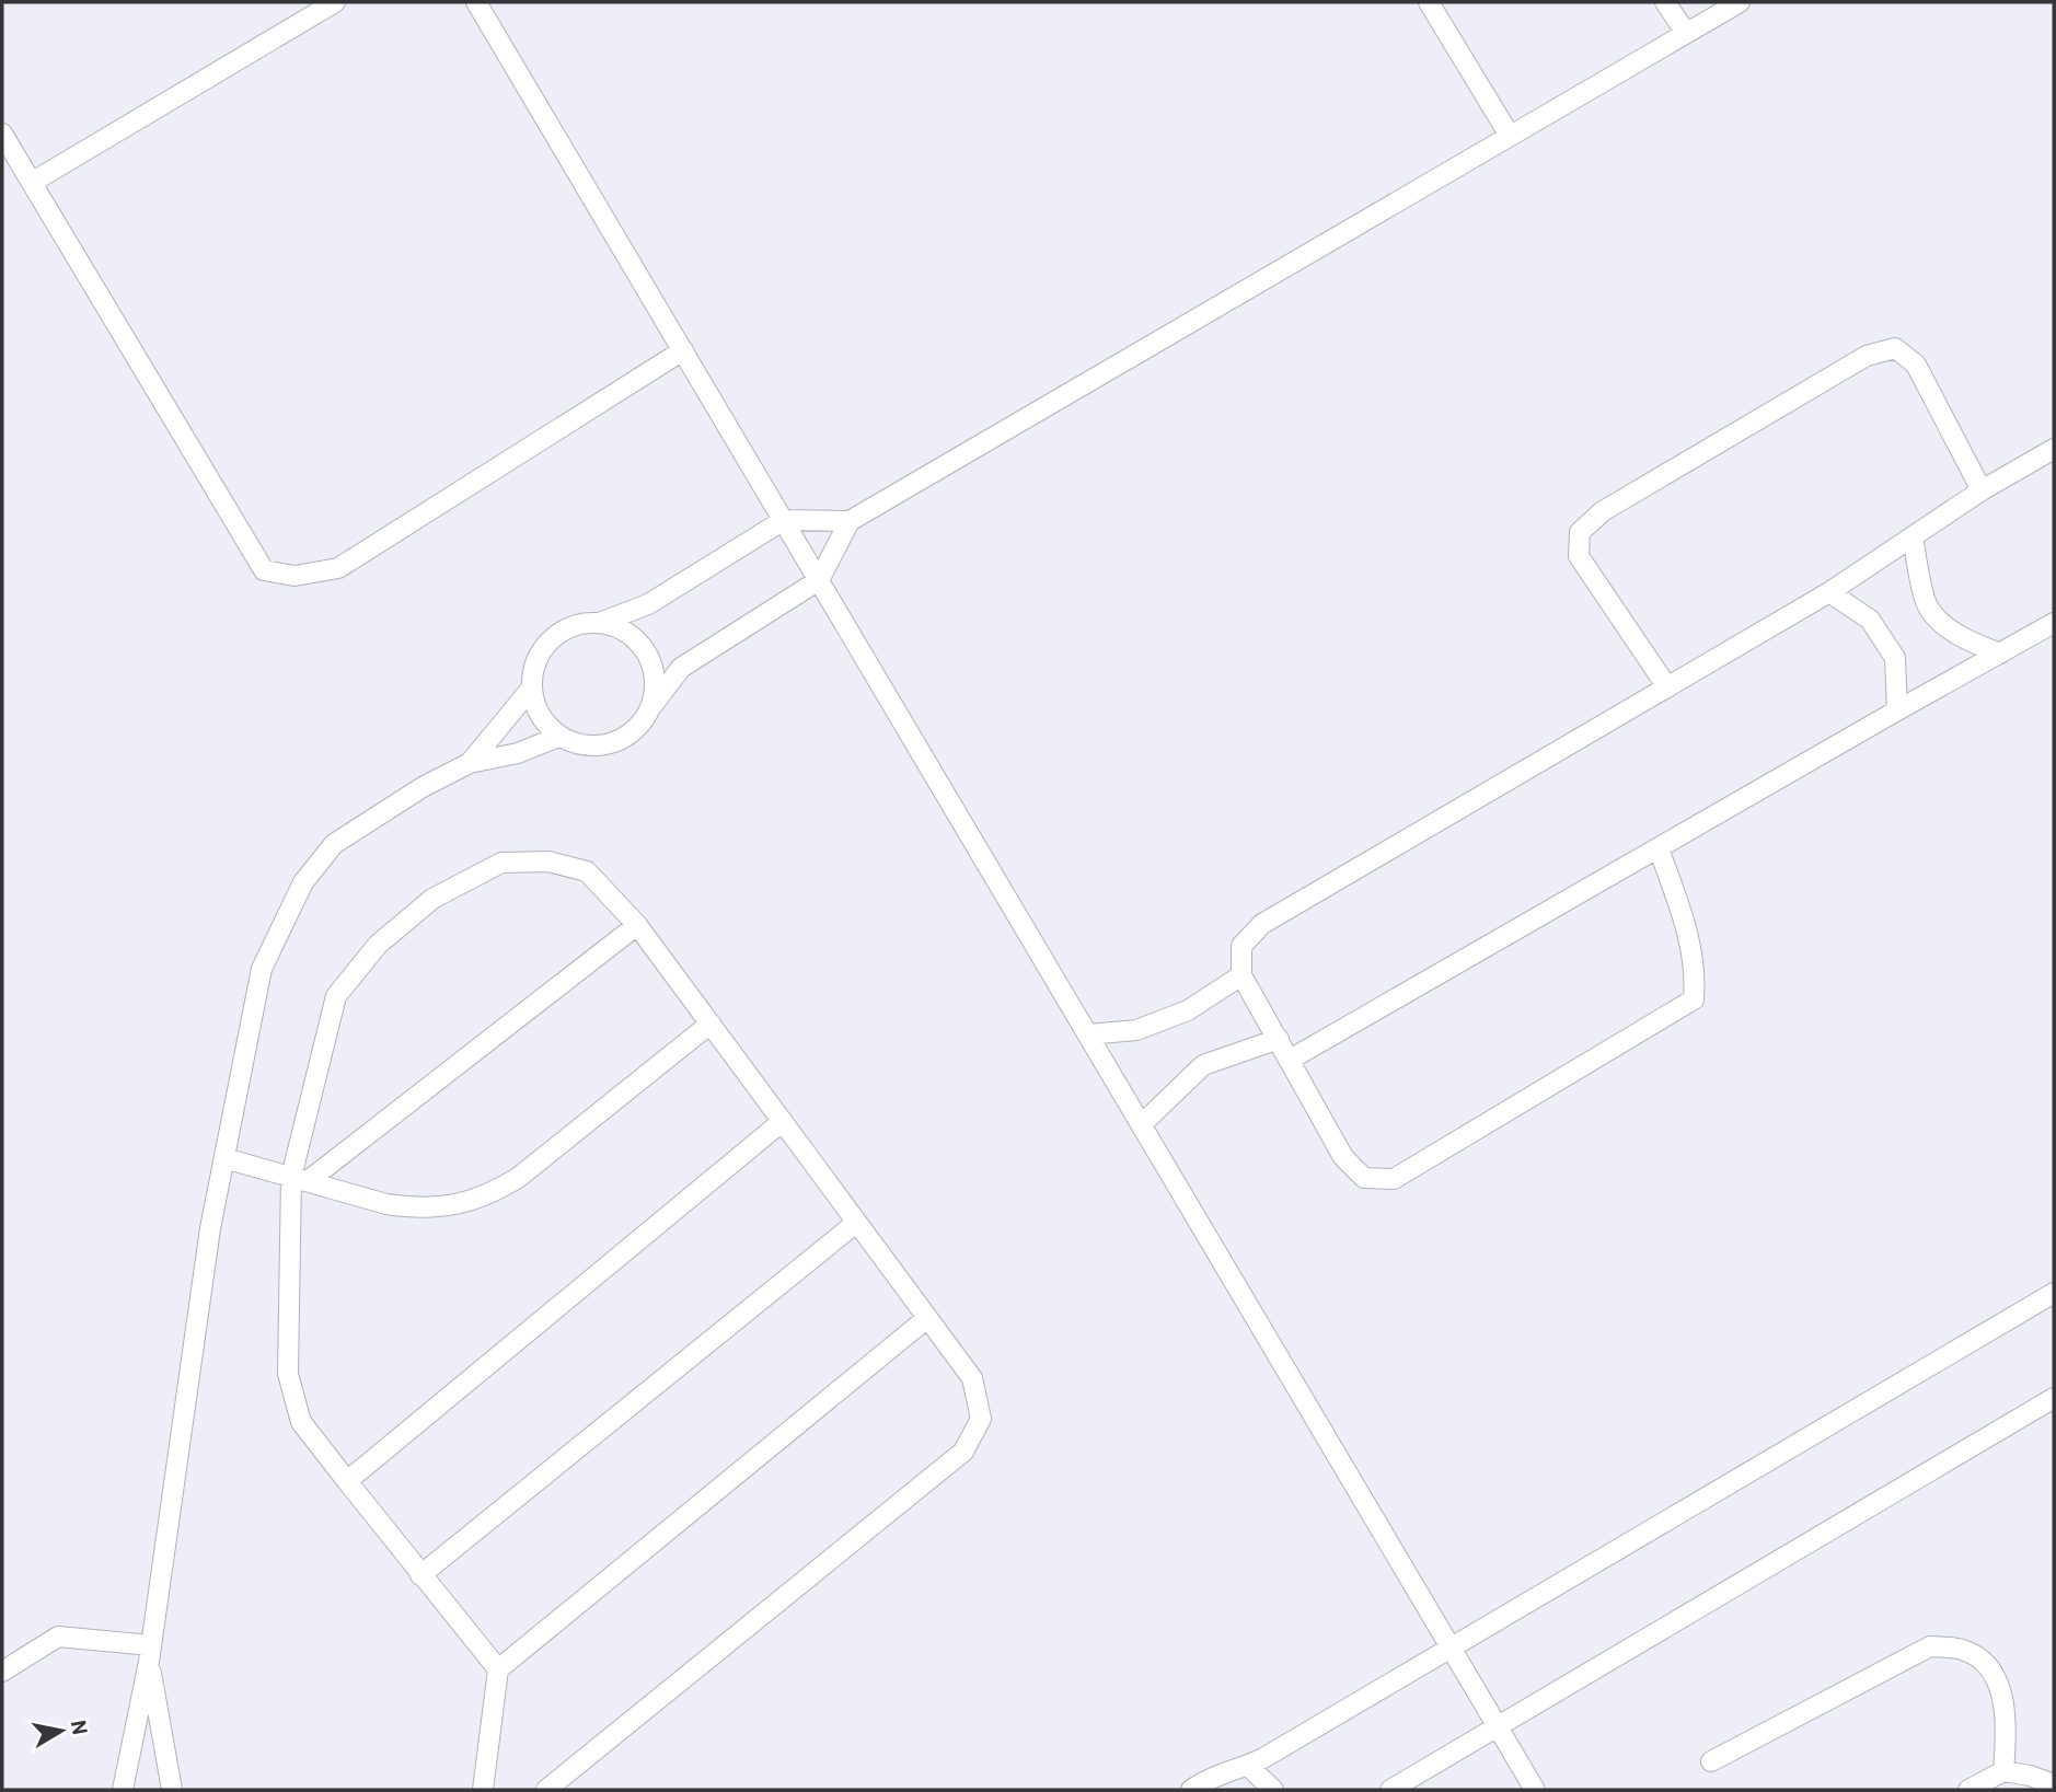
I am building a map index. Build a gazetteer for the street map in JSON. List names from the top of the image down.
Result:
{
  "north": "right"
}
